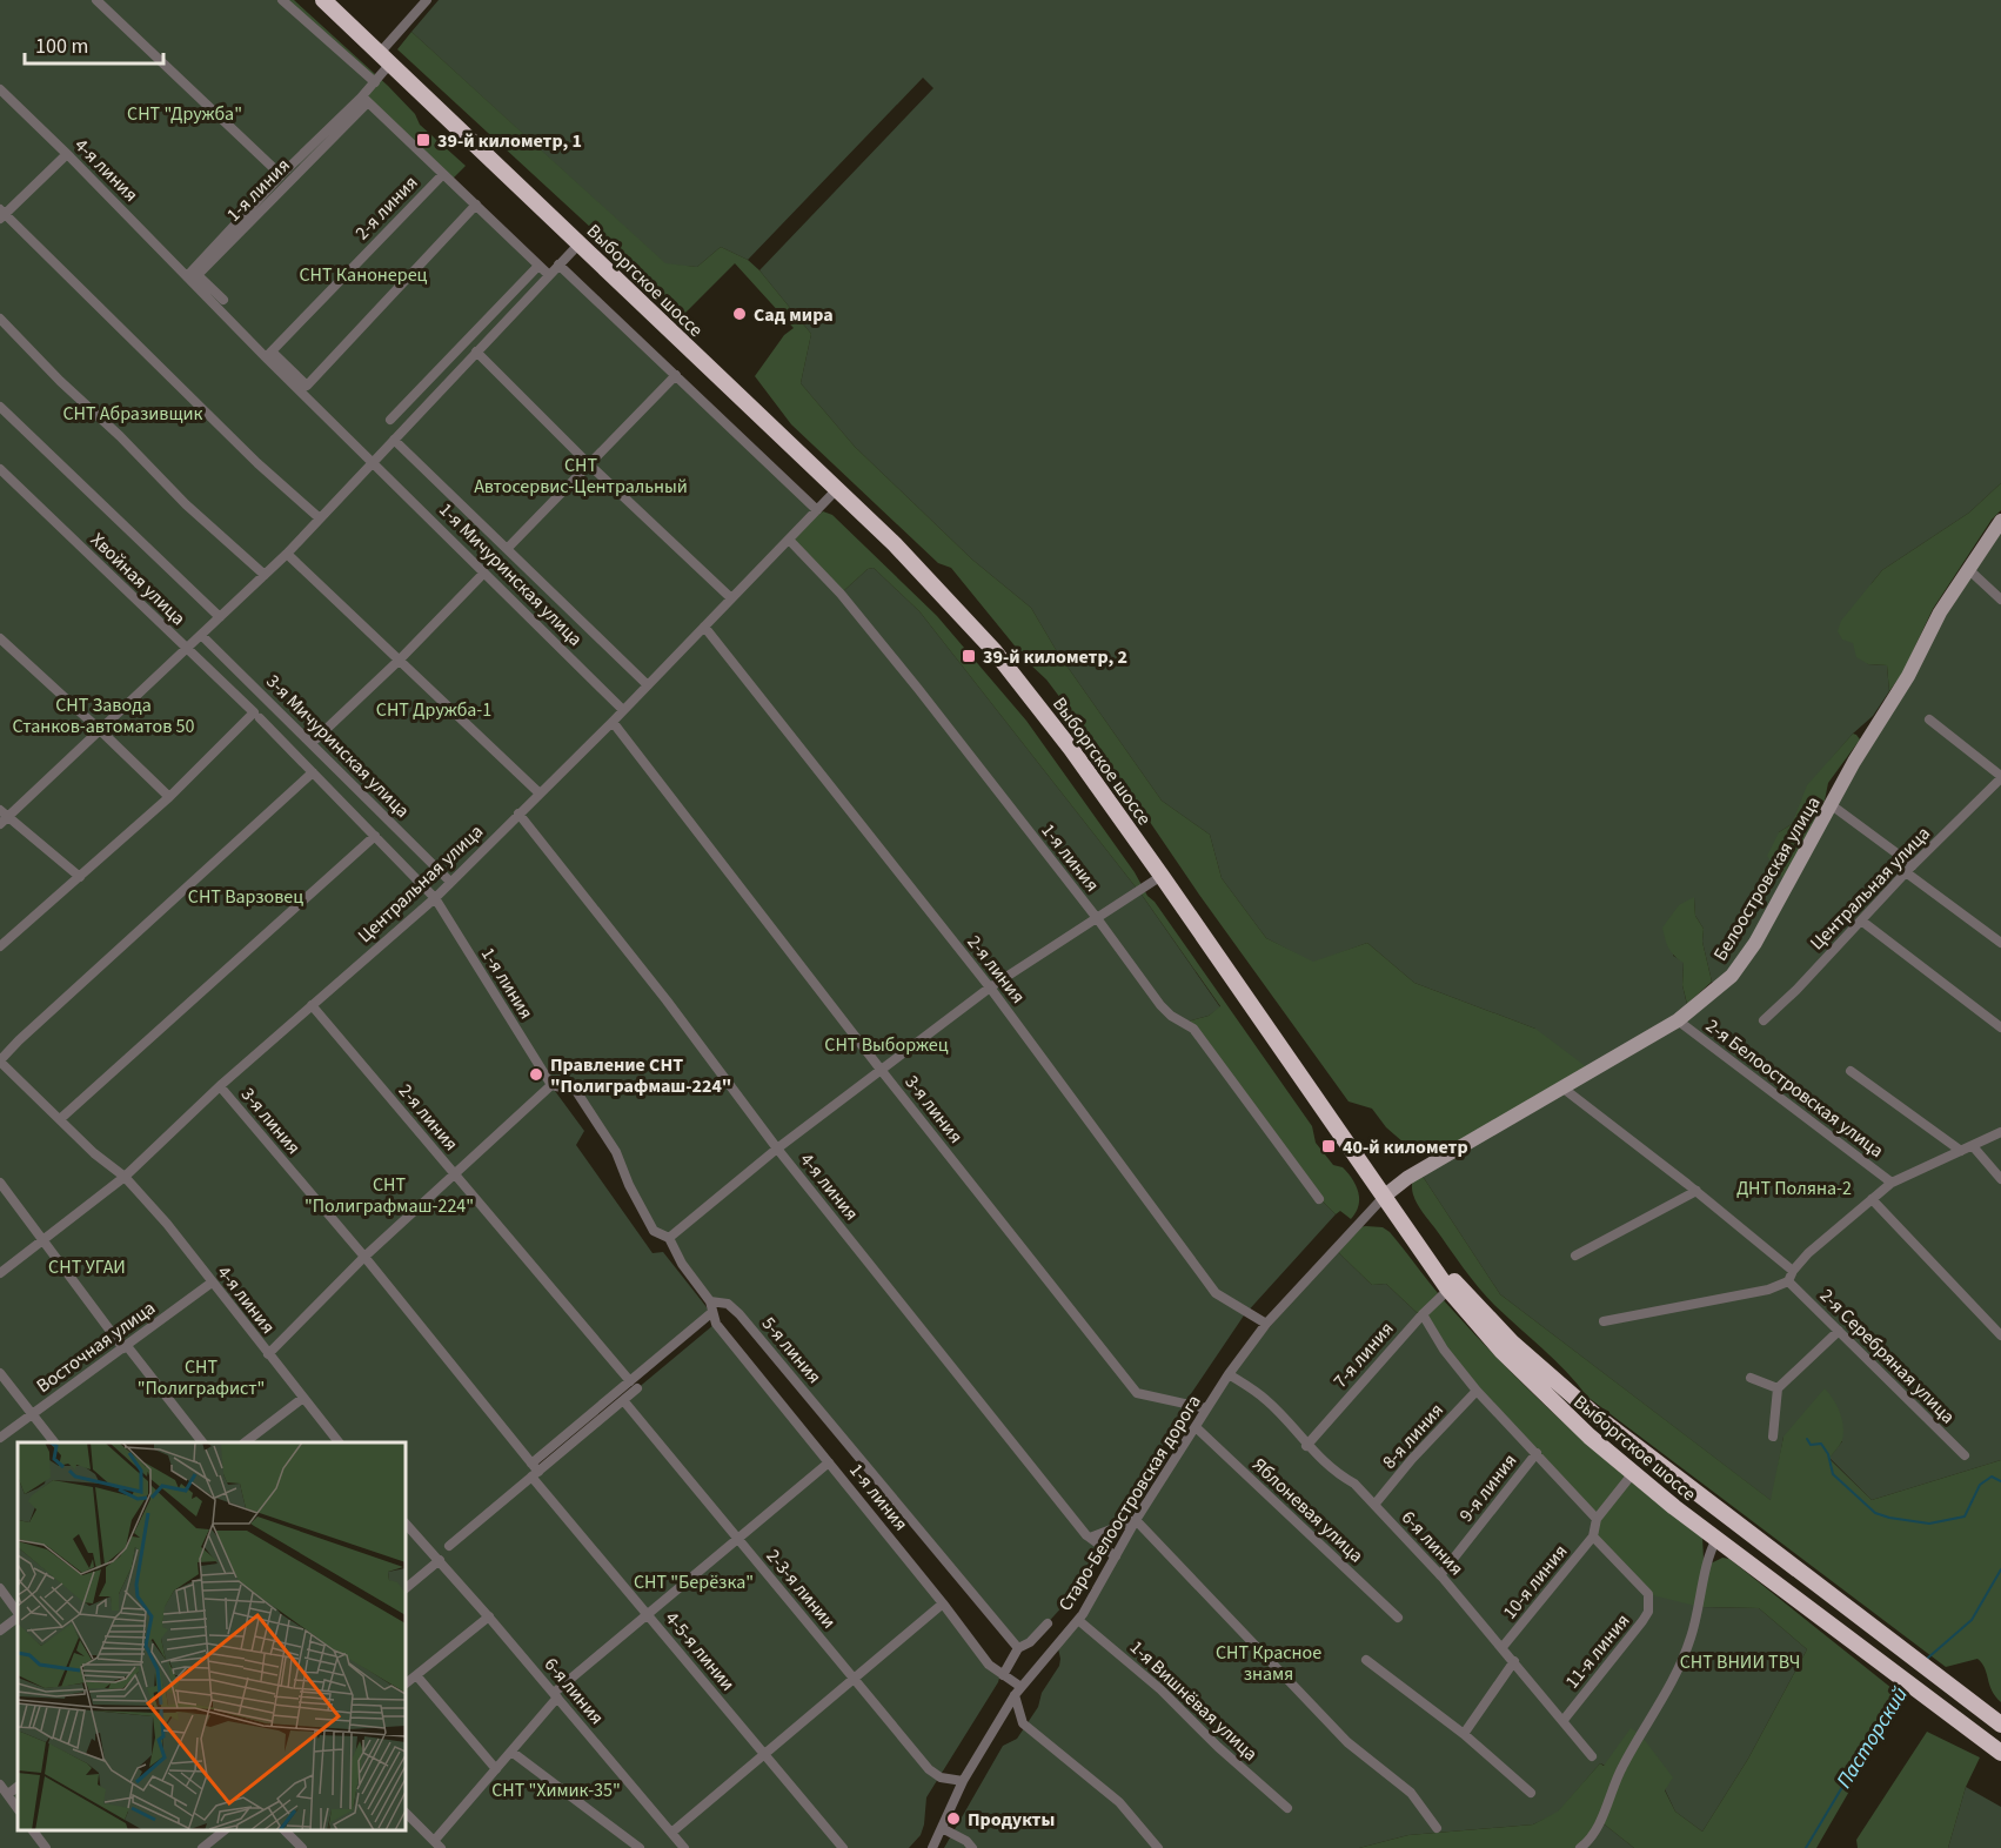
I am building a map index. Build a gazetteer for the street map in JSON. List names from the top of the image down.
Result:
{
  "streets": {
    "main road": ["Выборгское шоссе"],
    "street": [
      "4-я линия",
      "1-я линия",
      "2-я линия",
      "1-я Мичуринская улица",
      "Хвойная улица",
      "3-я Мичуринская улица",
      "Белоостровская улица",
      "Центральная улица",
      "2-я Белоостровская улица",
      "3-я линия",
      "Восточная улица",
      "5-я линия",
      "7-я линия",
      "2-я Серебряная улица",
      "8-я линия",
      "9-я линия",
      "Старо-Белоостровская дорога",
      "Яблоневая улица",
      "6-я линия",
      "10-я линия",
      "2-3-я линии",
      "4-5-я линии",
      "11-я линия",
      "1-я Вишнёвая улица"
    ]
  },
  "crossings": [
    ["4-я линия", "2-я линия"],
    ["4-я линия", "1-я Мичуринская улица"],
    ["4-я линия", "Центральная улица"],
    ["4-я линия", "Восточная улица"],
    ["4-я линия", "Старо-Белоостровская дорога"],
    ["1-я линия", "Хвойная улица"],
    ["1-я линия", "Центральная улица"],
    ["1-я линия", "5-я линия"],
    ["1-я линия", "Старо-Белоостровская дорога"],
    ["2-я линия", "1-я Мичуринская улица"],
    ["2-я линия", "Центральная улица"],
    ["2-я линия", "Старо-Белоостровская дорога"],
    ["Выборгское шоссе", "Белоостровская улица"],
    ["Выборгское шоссе", "Центральная улица"],
    ["Выборгское шоссе", "7-я линия"],
    ["Выборгское шоссе", "Старо-Белоостровская дорога"],
    ["1-я Мичуринская улица", "Центральная улица"],
    ["3-я Мичуринская улица", "Центральная улица"],
    ["Белоостровская улица", "2-я Белоостровская улица"],
    ["Белоостровская улица", "2-я Серебряная улица"],
    ["Белоостровская улица", "Старо-Белоостровская дорога"],
    ["Центральная улица", "3-я линия"],
    ["3-я линия", "Старо-Белоостровская дорога"],
    ["3-я линия", "4-5-я линии"],
    ["7-я линия", "6-я линия"],
    ["8-я линия", "6-я линия"],
    ["9-я линия", "6-я линия"],
    ["Старо-Белоостровская дорога", "Яблоневая улица"],
    ["Старо-Белоостровская дорога", "6-я линия"],
    ["Старо-Белоостровская дорога", "2-3-я линии"],
    ["Старо-Белоостровская дорога", "1-я Вишнёвая улица"],
    ["6-я линия", "10-я линия"],
    ["6-я линия", "11-я линия"],
    ["10-я линия", "11-я линия"]
  ],
  "water": ["Пасторский"],
  "parks": [
    "СНТ \"Дружба\"",
    "СНТ Канонерец",
    "СНТ Абразивщик",
    "СНТ Автосервис-Центральный",
    "СНТ Завода Станков-автоматов 50",
    "СНТ Дружба-1",
    "СНТ Варзовец",
    "СНТ Выборжец",
    "СНТ \"Полиграфмаш-224\"",
    "ДНТ Поляна-2",
    "СНТ УГАИ",
    "СНТ \"Полиграфист\"",
    "СНТ \"Берёзка\"",
    "СНТ Красное знамя",
    "СНТ ВНИИ ТВЧ",
    "СНТ \"Химик-35\""
  ],
  "places": {
    "transit": ["39-й километр, 1", "39-й километр, 2", "40-й километр"],
    "other": ["Сад мира", "Правление СНТ \"Полиграфмаш-224\"", "Продукты"]
  },
  "scale_bar": "100 m"
}
